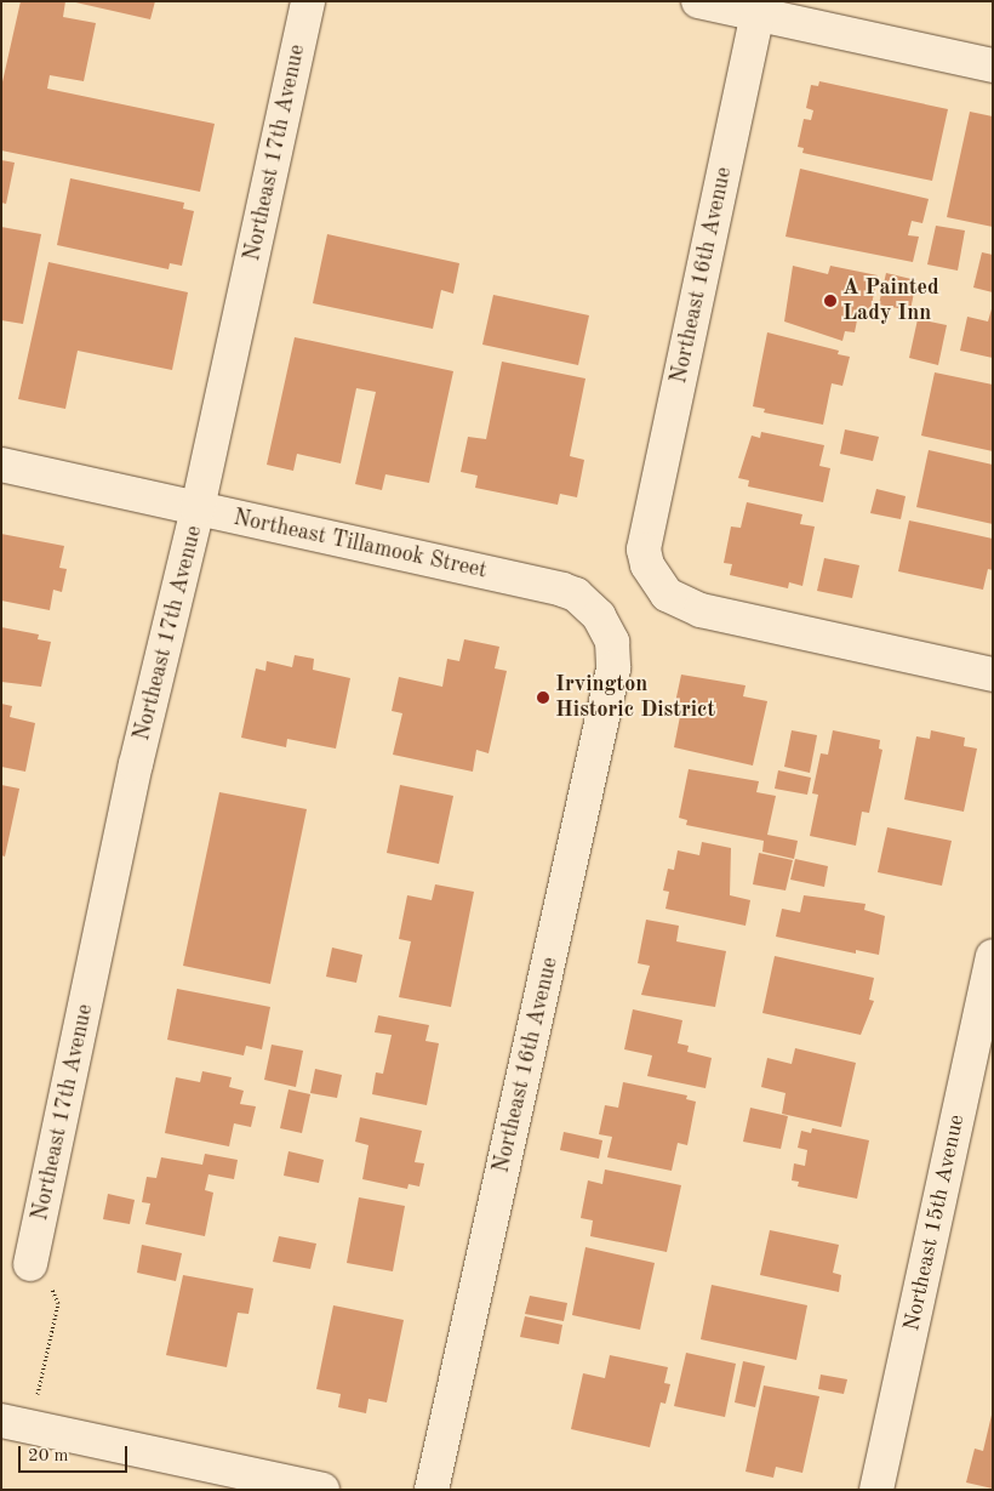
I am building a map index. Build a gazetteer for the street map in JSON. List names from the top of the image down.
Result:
{
  "streets": {
    "street": [
      "Northeast 17th Avenue",
      "Northeast 16th Avenue",
      "Northeast Tillamook Street",
      "Northeast 15th Avenue"
    ]
  },
  "crossings": [
    ["Northeast 17th Avenue", "Northeast Tillamook Street"],
    ["Northeast 16th Avenue", "Northeast Tillamook Street"]
  ],
  "places": ["A Painted Lady Inn", "Irvington Historic District"],
  "scale_bar": "20 m"
}
